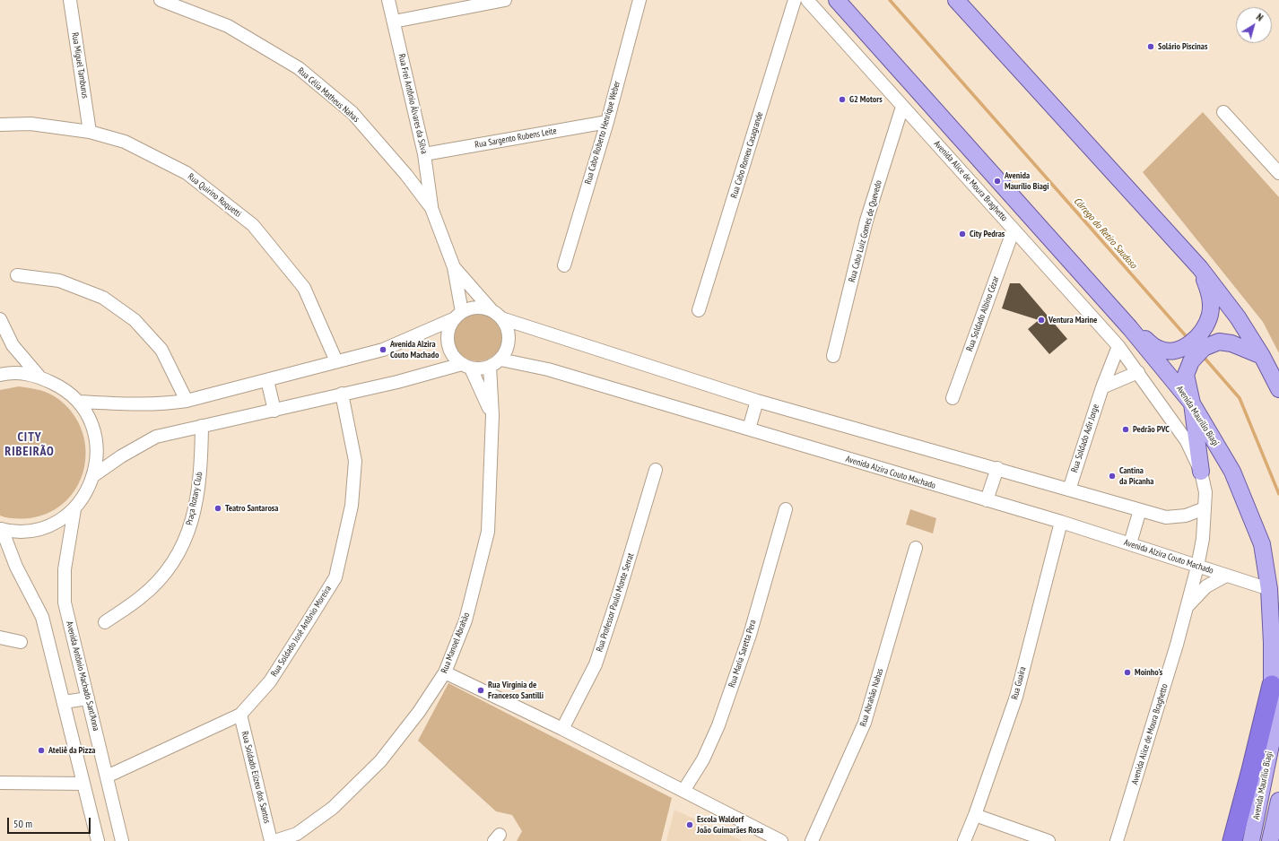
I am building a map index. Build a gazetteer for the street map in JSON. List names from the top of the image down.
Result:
{
  "streets": {
    "main road": ["Avenida Maurílio Biagi"],
    "street": [
      "Rua Miguel Tamburus",
      "Rua Célia Matheus Nahas",
      "Rua Frei Antônio Álvares da Silva",
      "Rua Cabo Roberto Henrique Weber",
      "Rua Sargento Rubens Leite",
      "Rua Cabo Romeu Casagrande",
      "Avenida Alice de Moura Braghetto",
      "Rua Quirino Roquetti",
      "Rua Cabo Luiz Gomes de Quevedo",
      "Rua Soldado Albino Cézar",
      "Rua Soldado Adir Jorge",
      "Avenida Alzira Couto Machado",
      "Praça Rotary Club",
      "Rua Professor Paulo Monte Serrat",
      "Rua Soldado José Antônio Moreira",
      "Rua Manoel Abrahão",
      "Rua Maria Saretta Pera",
      "Avenida Antônio Machado Sant'Anna",
      "Rua Guaíra",
      "Rua Abrahão Nahas",
      "Rua Soldado Elizeu dos Santos"
    ]
  },
  "crossings": [
    ["Rua Miguel Tamburus", "Rua Quirino Roquetti"],
    ["Rua Célia Matheus Nahas", "Rua Frei Antônio Álvares da Silva"],
    ["Rua Célia Matheus Nahas", "Avenida Alzira Couto Machado"],
    ["Rua Célia Matheus Nahas", "Rua Manoel Abrahão"],
    ["Rua Frei Antônio Álvares da Silva", "Rua Sargento Rubens Leite"],
    ["Rua Cabo Roberto Henrique Weber", "Rua Sargento Rubens Leite"],
    ["Avenida Alice de Moura Braghetto", "Rua Cabo Luiz Gomes de Quevedo"],
    ["Avenida Alice de Moura Braghetto", "Rua Soldado Albino Cézar"],
    ["Avenida Alice de Moura Braghetto", "Rua Soldado Adir Jorge"],
    ["Avenida Alice de Moura Braghetto", "Avenida Alzira Couto Machado"],
    ["Avenida Maurílio Biagi", "Avenida Alzira Couto Machado"],
    ["Avenida Alzira Couto Machado", "Rua Manoel Abrahão"],
    ["Avenida Alzira Couto Machado", "Rua Guaíra"],
    ["Rua Soldado José Antônio Moreira", "Avenida Antônio Machado Sant'Anna"],
    ["Rua Soldado José Antônio Moreira", "Rua Soldado Elizeu dos Santos"]
  ],
  "districts": ["CITY RIBEIRÃO"],
  "water": ["Córrego do Retiro Saudoso"],
  "places": [
    "Solário Piscinas",
    "G2 Motors",
    "Avenida Maurílio Biagi",
    "City Pedras",
    "Ventura Marine",
    "Avenida Alzira Couto Machado",
    "Pedrão PVC",
    "Cantina da Picanha",
    "Teatro Santarosa",
    "Moinho's",
    "Rua Virgínia de Francesco Santilli",
    "Ateliê da Pizza",
    "Escola Waldorf João Guimarães Rosa"
  ],
  "scale_bar": "50 m",
  "north": "top right"
}
